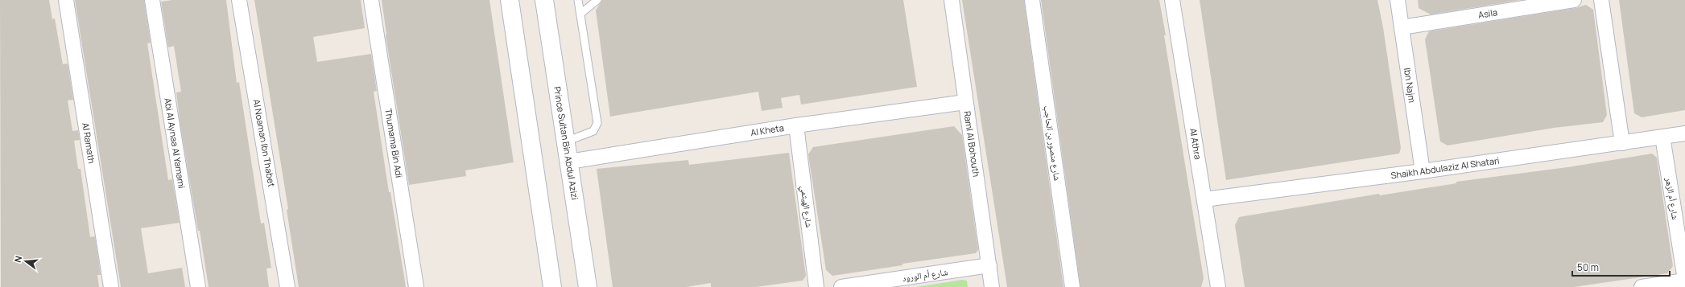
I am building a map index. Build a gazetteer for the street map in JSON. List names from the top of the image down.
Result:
{
  "streets": {
    "street": [
      "Asila",
      "Ibn Najm",
      "Al Kheta",
      "Al Ramath",
      "Abi Al Aynaa Al Yamami",
      "Al Noaman Ibn Thabet",
      "Thumama Bin Adi",
      "Prince Sultan Bin Abdul Azizi",
      "شارع منصور بن الحاجب",
      "Raml Al Bohouth",
      "Al Athra",
      "Shaikh Abdulaziz Al Shatari",
      "شارع أم الزهر",
      "شارع الهيثمي",
      "شارع أم الورود"
    ]
  },
  "crossings": [
    ["Asila", "Ibn Najm"],
    ["Ibn Najm", "Shaikh Abdulaziz Al Shatari"],
    ["Al Kheta", "Prince Sultan Bin Abdul Azizi"],
    ["Al Kheta", "Raml Al Bohouth"],
    ["Al Kheta", "شارع الهيثمي"],
    ["Raml Al Bohouth", "شارع أم الورود"],
    ["Al Athra", "Shaikh Abdulaziz Al Shatari"],
    ["Shaikh Abdulaziz Al Shatari", "شارع أم الزهر"]
  ],
  "scale_bar": "50 m",
  "north": "left"
}
